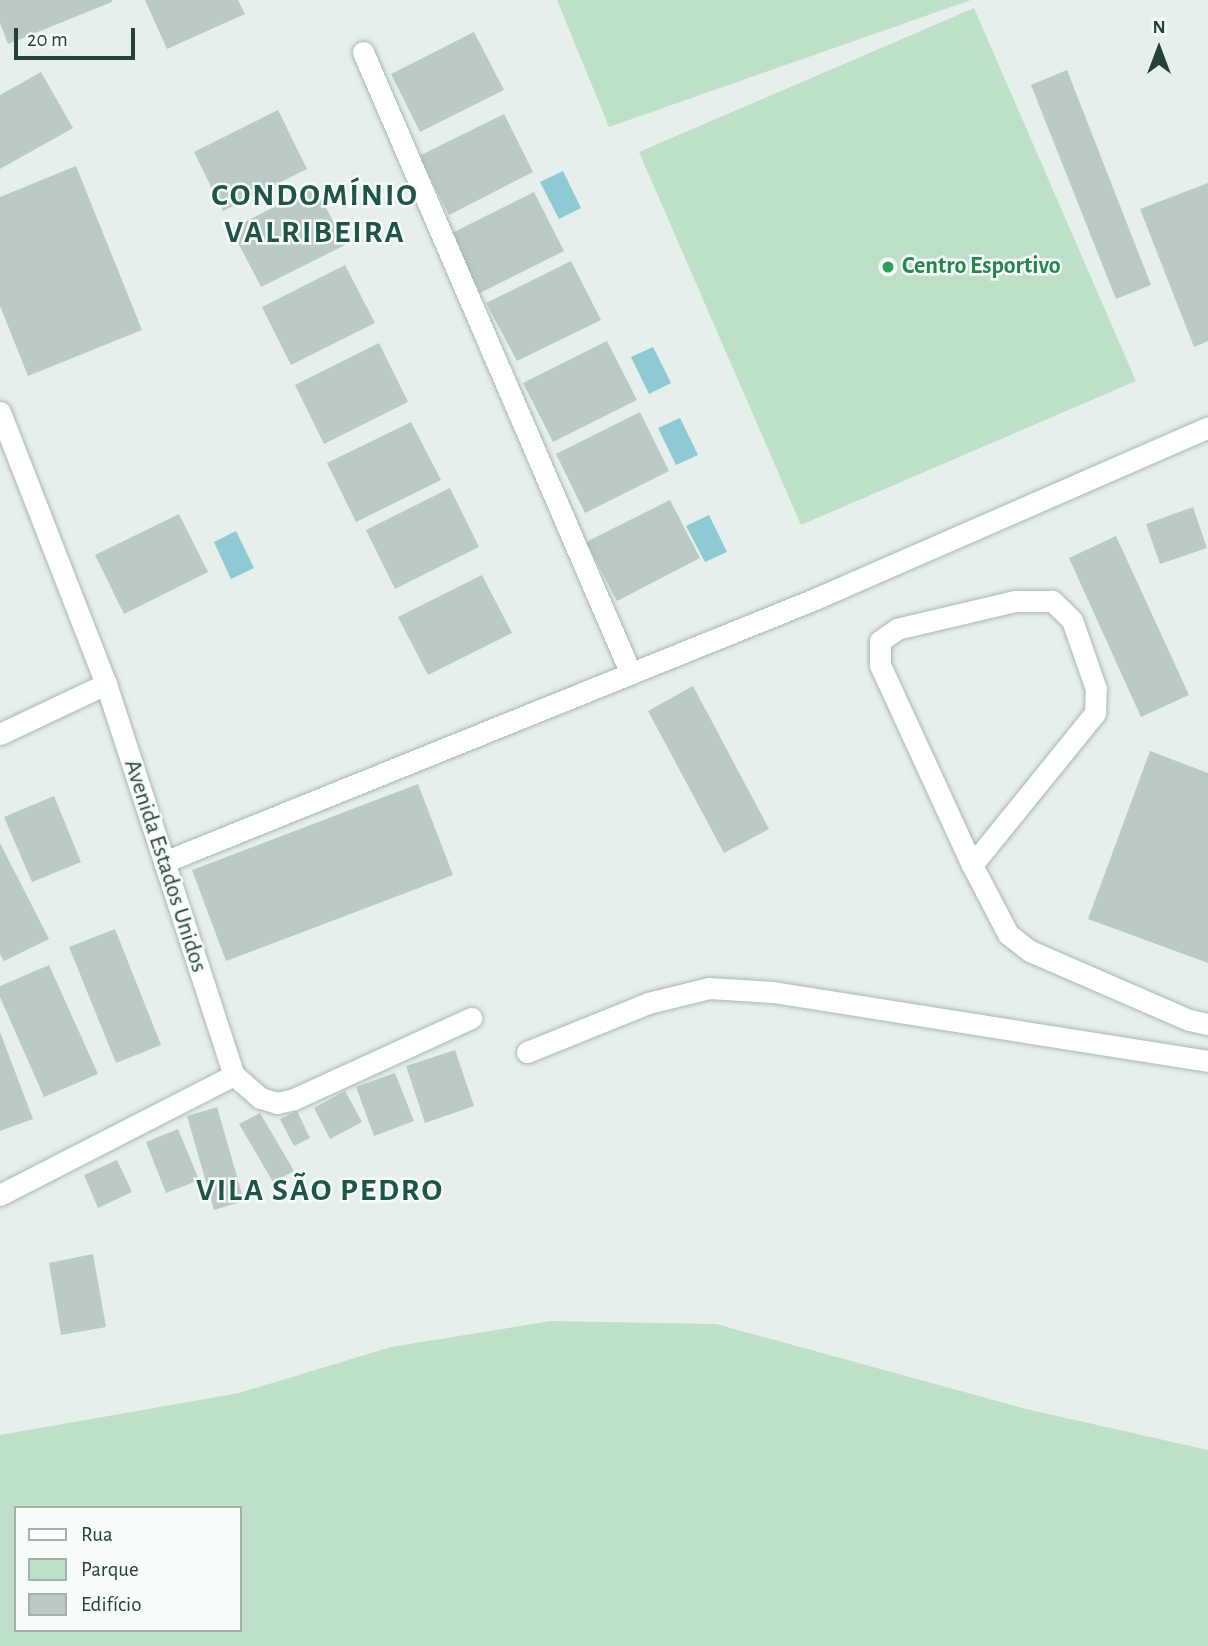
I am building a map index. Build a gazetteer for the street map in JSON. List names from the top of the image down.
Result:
{
  "streets": {
    "street": ["Avenida Estados Unidos"]
  },
  "districts": ["CONDOMÍNIO VALRIBEIRA", "VILA SÃO PEDRO"],
  "places": ["Centro Esportivo"],
  "legend": ["Rua", "Parque", "Edifício"],
  "scale_bar": "20 m",
  "north": "top"
}
